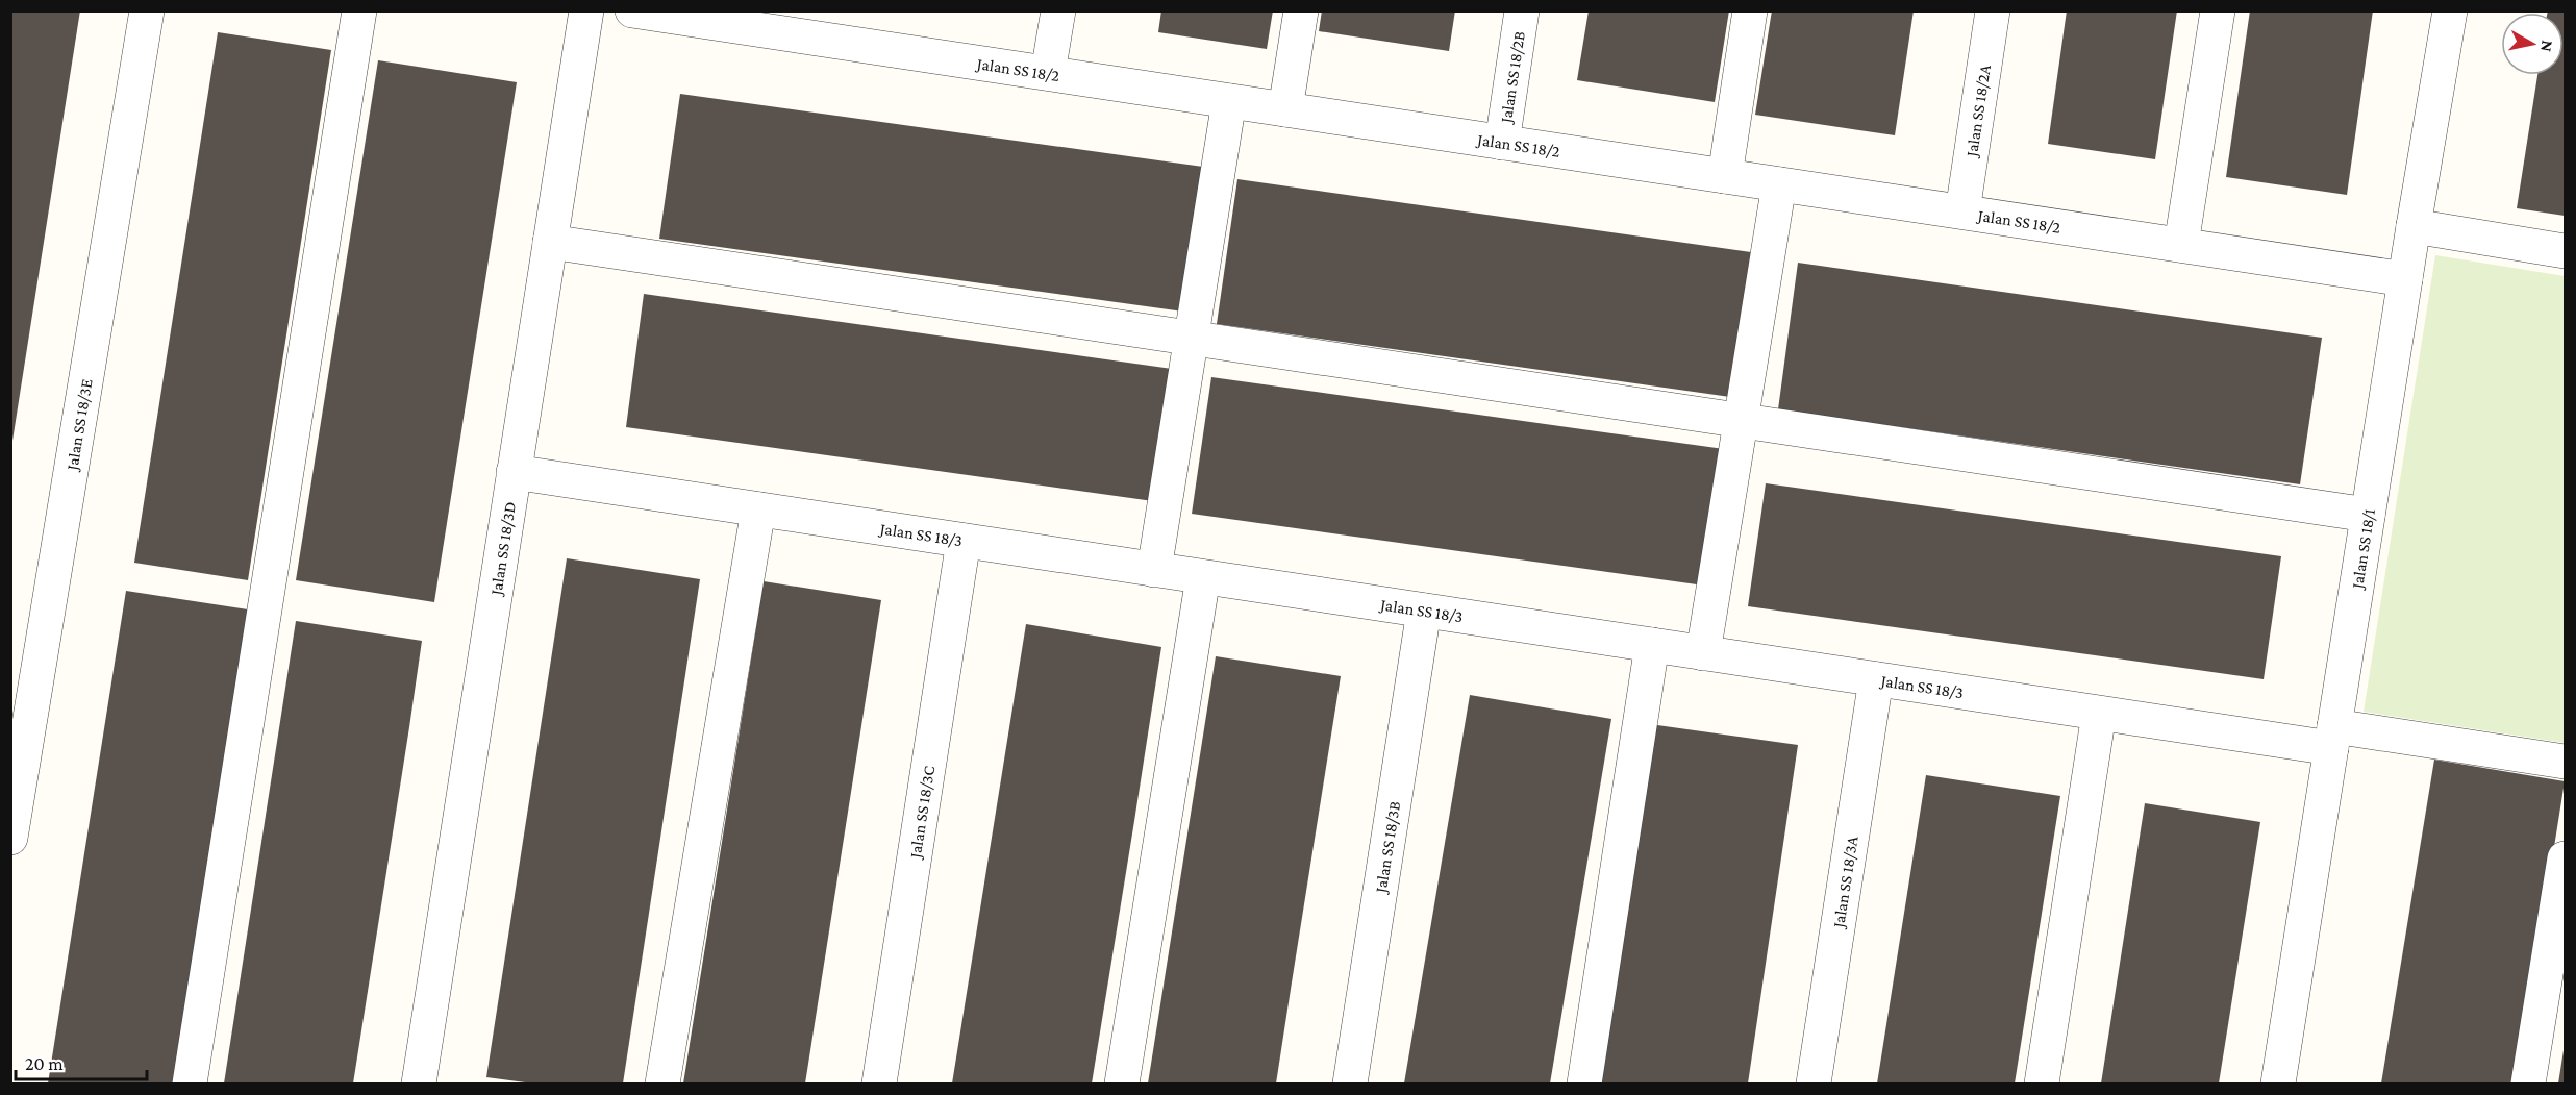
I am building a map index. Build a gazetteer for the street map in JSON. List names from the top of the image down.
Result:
{
  "streets": {
    "street": [
      "Jalan SS 18/2",
      "Jalan SS 18/2B",
      "Jalan SS 18/2A",
      "Jalan SS 18/3E",
      "Jalan SS 18/3",
      "Jalan SS 18/3D",
      "Jalan SS 18/1",
      "Jalan SS 18/3C",
      "Jalan SS 18/3B",
      "Jalan SS 18/3A"
    ]
  },
  "crossings": [
    ["Jalan SS 18/2", "Jalan SS 18/2B"],
    ["Jalan SS 18/2", "Jalan SS 18/2A"],
    ["Jalan SS 18/2", "Jalan SS 18/1"],
    ["Jalan SS 18/3", "Jalan SS 18/3D"],
    ["Jalan SS 18/3", "Jalan SS 18/1"],
    ["Jalan SS 18/3", "Jalan SS 18/3C"],
    ["Jalan SS 18/3", "Jalan SS 18/3B"],
    ["Jalan SS 18/3", "Jalan SS 18/3A"]
  ],
  "scale_bar": "20 m",
  "north": "right"
}
